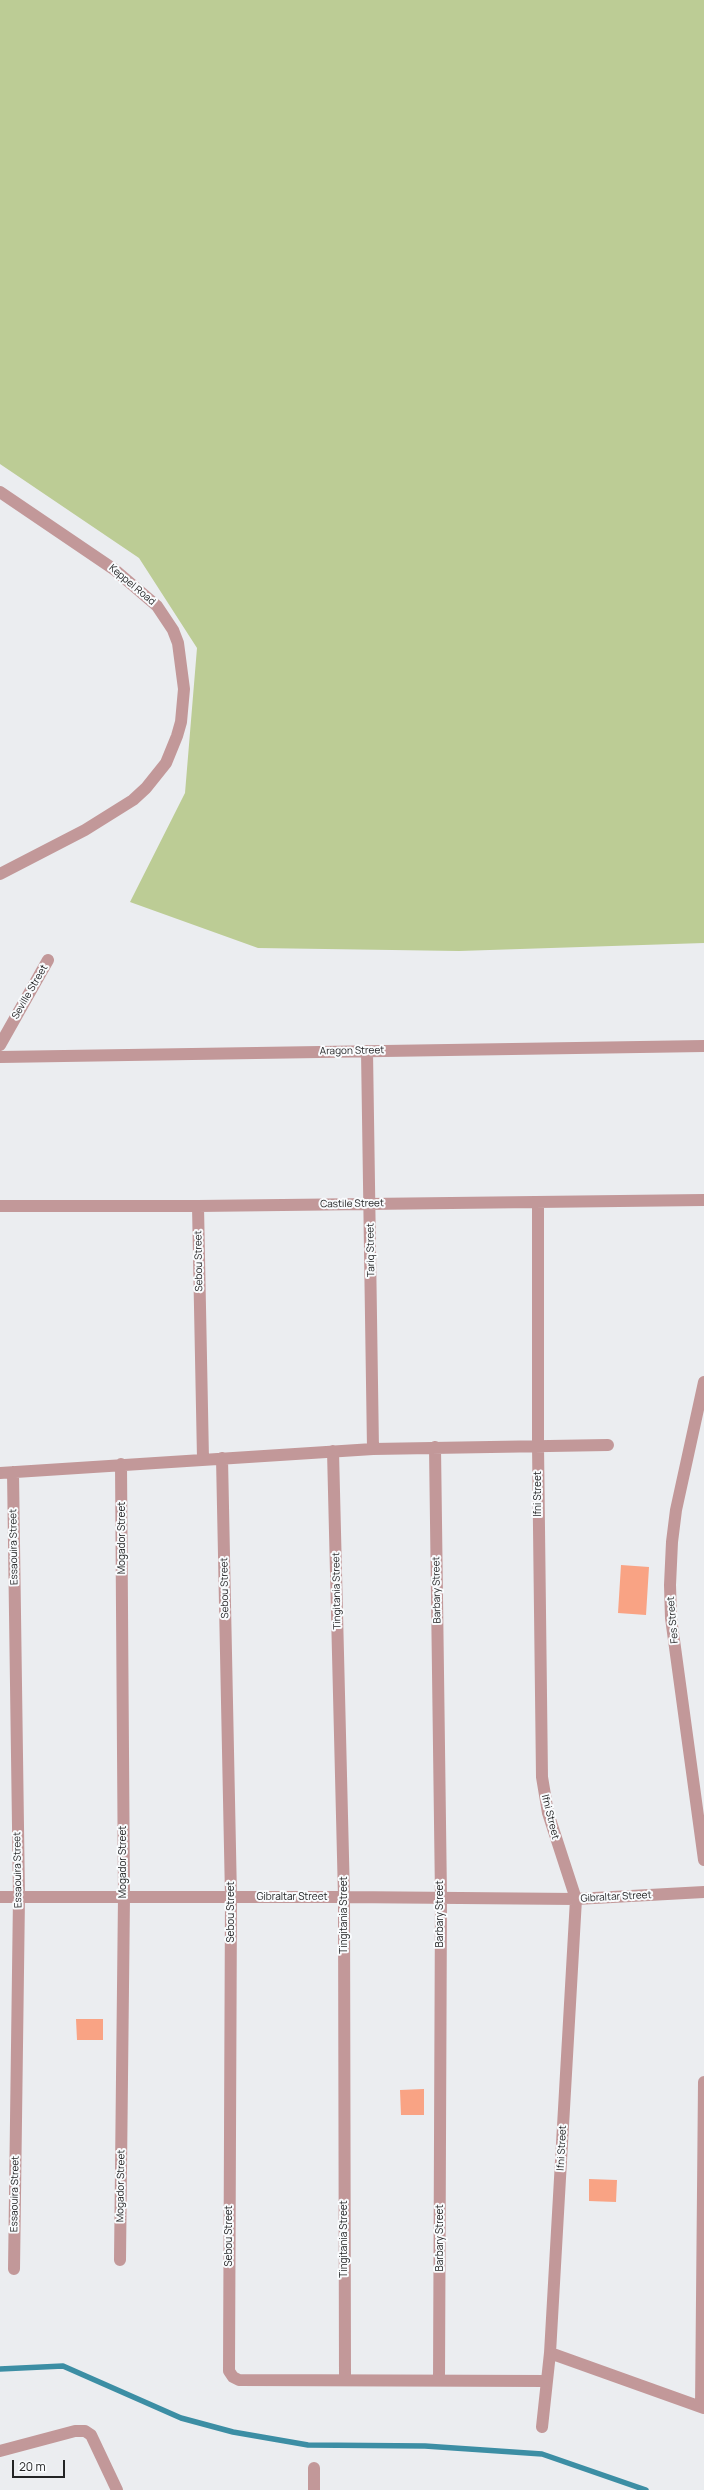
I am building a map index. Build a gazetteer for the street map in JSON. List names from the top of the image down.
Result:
{
  "streets": {
    "street": [
      "Keppel Road",
      "Seville Street",
      "Aragon Street",
      "Castile Street",
      "Tariq Street",
      "Sebou Street",
      "Ifni Street",
      "Mogador Street",
      "Essaouira Street",
      "Barbary Street",
      "Tingitania Street",
      "Fes Street",
      "Gibraltar Street"
    ]
  },
  "crossings": [
    ["Aragon Street", "Tariq Street"],
    ["Castile Street", "Tariq Street"],
    ["Castile Street", "Sebou Street"],
    ["Castile Street", "Ifni Street"],
    ["Sebou Street", "Tingitania Street"],
    ["Sebou Street", "Gibraltar Street"],
    ["Ifni Street", "Gibraltar Street"],
    ["Mogador Street", "Gibraltar Street"],
    ["Essaouira Street", "Gibraltar Street"],
    ["Barbary Street", "Gibraltar Street"],
    ["Tingitania Street", "Gibraltar Street"]
  ],
  "scale_bar": "20 m"
}
